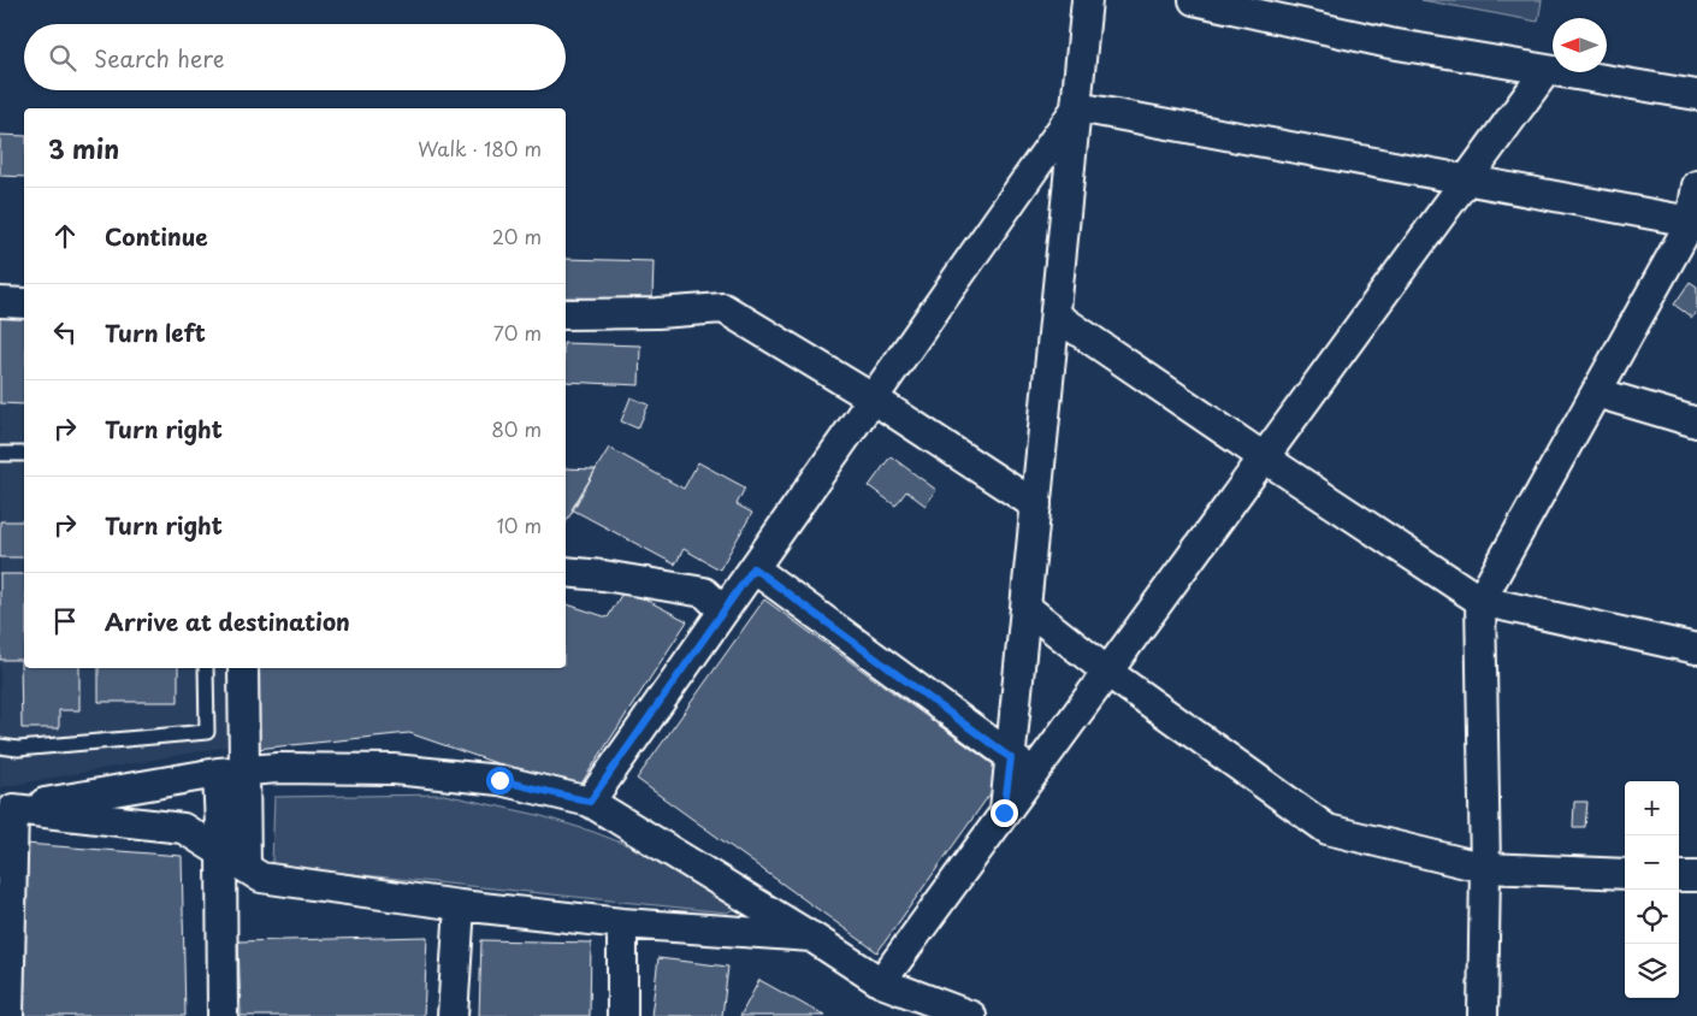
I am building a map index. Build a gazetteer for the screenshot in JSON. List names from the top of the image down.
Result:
{
  "north": "left",
  "page": {
    "search": "Search here",
    "heading": ["3 min", "Walk · 180 m"],
    "list": [
      ["Continue", "20 m"],
      ["Turn left", "70 m"],
      ["Turn right", "80 m"],
      ["Turn right", "10 m"],
      "Arrive at destination"
    ],
    "map_buttons": ["+", "−"]
  }
}
